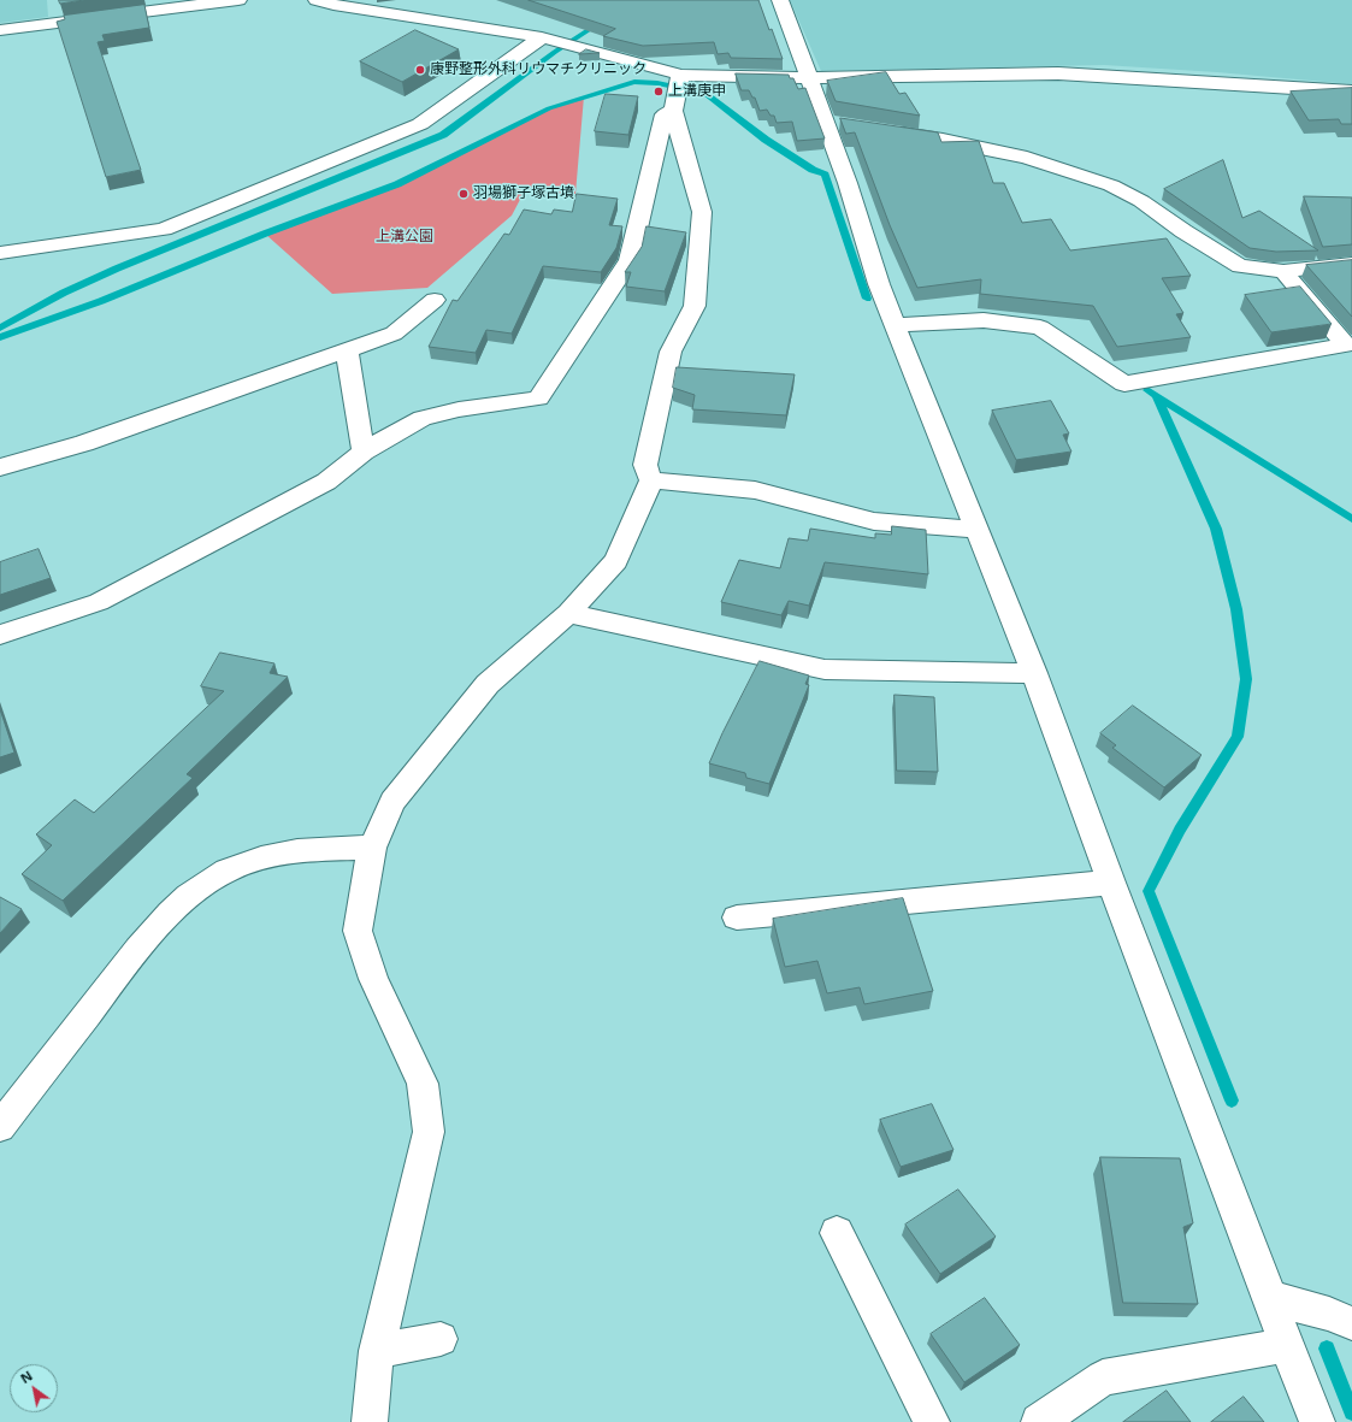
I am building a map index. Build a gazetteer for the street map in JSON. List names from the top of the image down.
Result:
{
  "parks": ["上溝公園"],
  "places": ["康野整形外科リウマチクリニック", "上溝庚申", "羽場獅子塚古墳"],
  "north": "top left"
}
